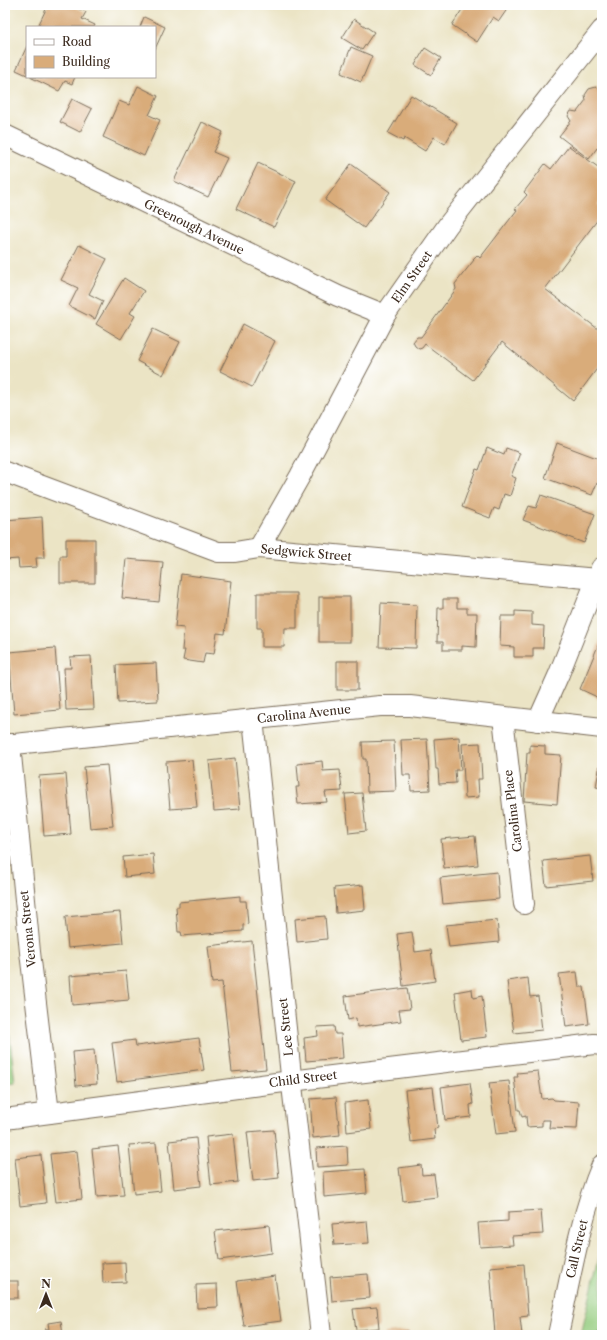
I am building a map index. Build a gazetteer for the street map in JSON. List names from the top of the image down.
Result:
{
  "streets": {
    "street": [
      "Greenough Avenue",
      "Elm Street",
      "Sedgwick Street",
      "Carolina Avenue",
      "Carolina Place",
      "Verona Street",
      "Lee Street",
      "Child Street",
      "Call Street"
    ]
  },
  "crossings": [
    ["Greenough Avenue", "Elm Street"],
    ["Elm Street", "Sedgwick Street"],
    ["Carolina Avenue", "Carolina Place"],
    ["Carolina Avenue", "Verona Street"],
    ["Carolina Avenue", "Lee Street"],
    ["Verona Street", "Child Street"],
    ["Lee Street", "Child Street"]
  ],
  "legend": ["Road", "Building"],
  "north": "top"
}
